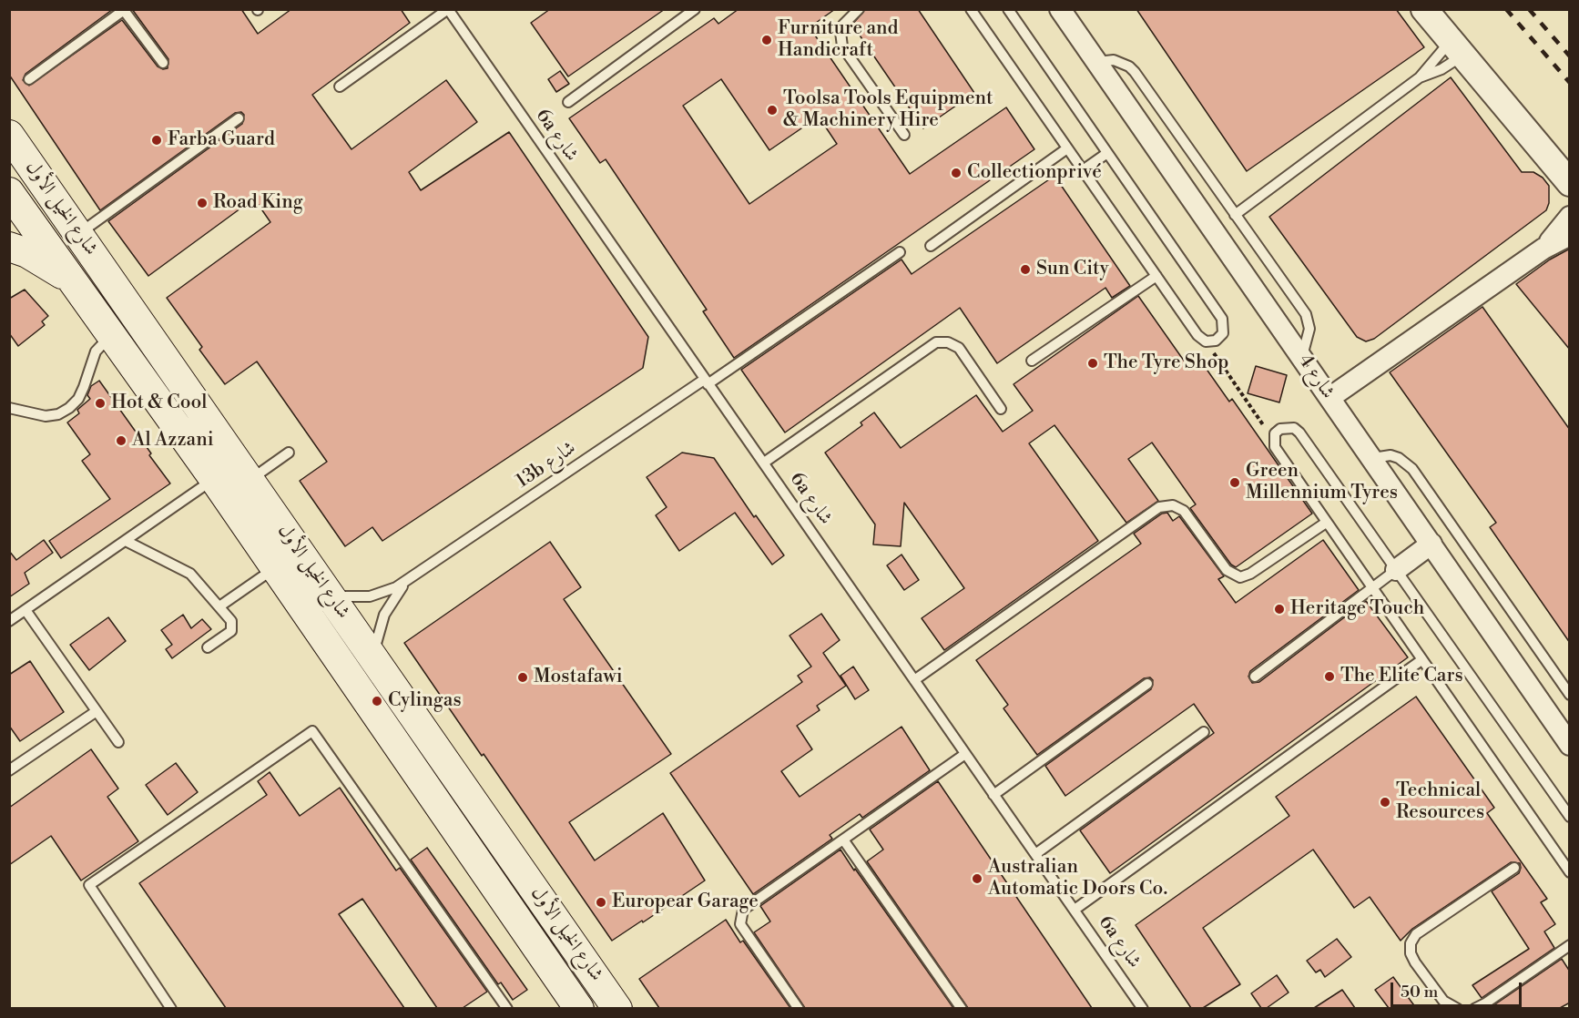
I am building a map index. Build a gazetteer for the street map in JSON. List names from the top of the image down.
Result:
{
  "streets": {
    "main road": ["شارع الخيل الأول"],
    "street": ["شارع 4"],
    "lane": ["6a شارع", "13b شارع"]
  },
  "crossings": [
    ["6a شارع", "13b شارع"],
    ["شارع الخيل الأول", "13b شارع"]
  ],
  "places": [
    "Furniture and Handicraft",
    "Toolsa Tools Equipment & Machinery Hire",
    "Farba Guard",
    "Collectionprivé",
    "Road King",
    "Sun City",
    "The Tyre Shop",
    "Hot & Cool",
    "Al Azzani",
    "Green Millennium Tyres",
    "Heritage Touch",
    "The Elite Cars",
    "Mostafawi",
    "Cylingas",
    "Technical Resources",
    "Australian Automatic Doors Co.",
    "Europear Garage"
  ],
  "scale_bar": "50 m"
}
